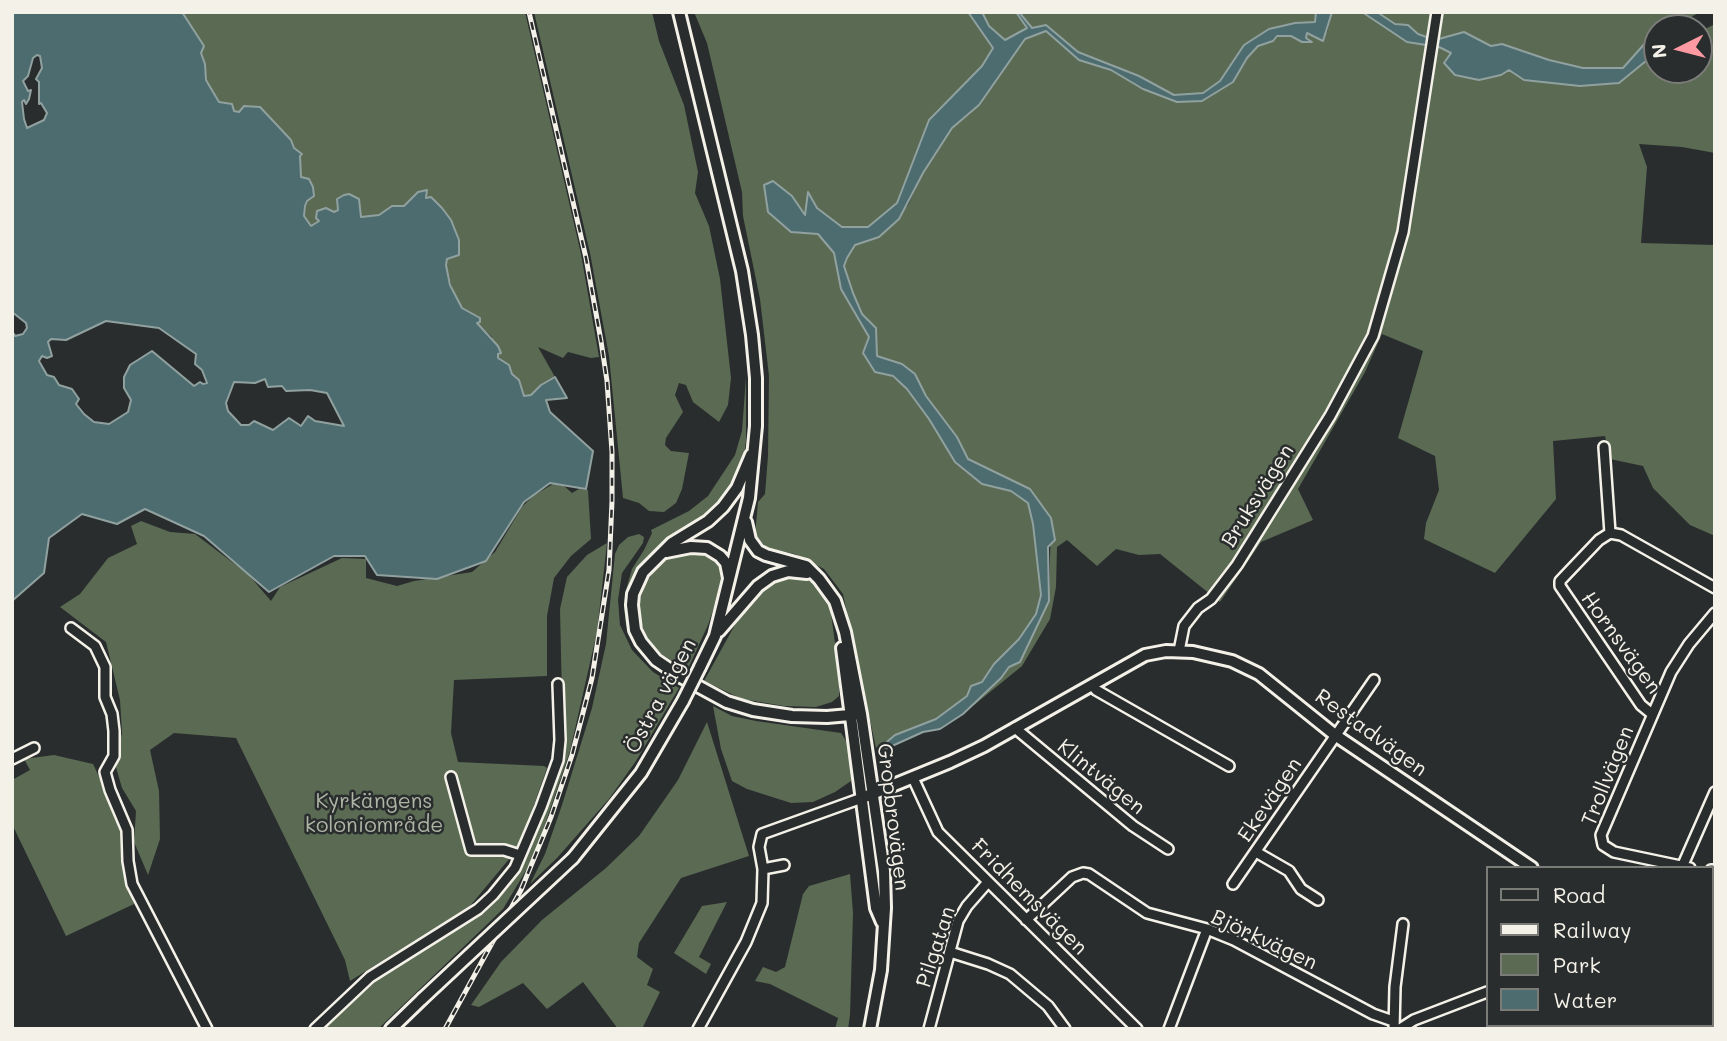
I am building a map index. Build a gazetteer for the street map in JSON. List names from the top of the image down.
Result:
{
  "streets": {
    "street": [
      "Bruksvägen",
      "Hornsvägen",
      "Östra vägen",
      "Restadvägen",
      "Trollvägen",
      "Klintvägen",
      "Ekevägen",
      "Gropbrovägen",
      "Fridhemsvägen",
      "Björkvägen",
      "Pilgatan"
    ]
  },
  "crossings": [
    ["Bruksvägen", "Restadvägen"],
    ["Hornsvägen", "Trollvägen"],
    ["Restadvägen", "Ekevägen"],
    ["Fridhemsvägen", "Björkvägen"],
    ["Fridhemsvägen", "Pilgatan"]
  ],
  "parks": ["Kyrkängens koloniområde"],
  "legend": [
    "Road",
    "Railway",
    "Park",
    "Water"
  ],
  "north": "left"
}
